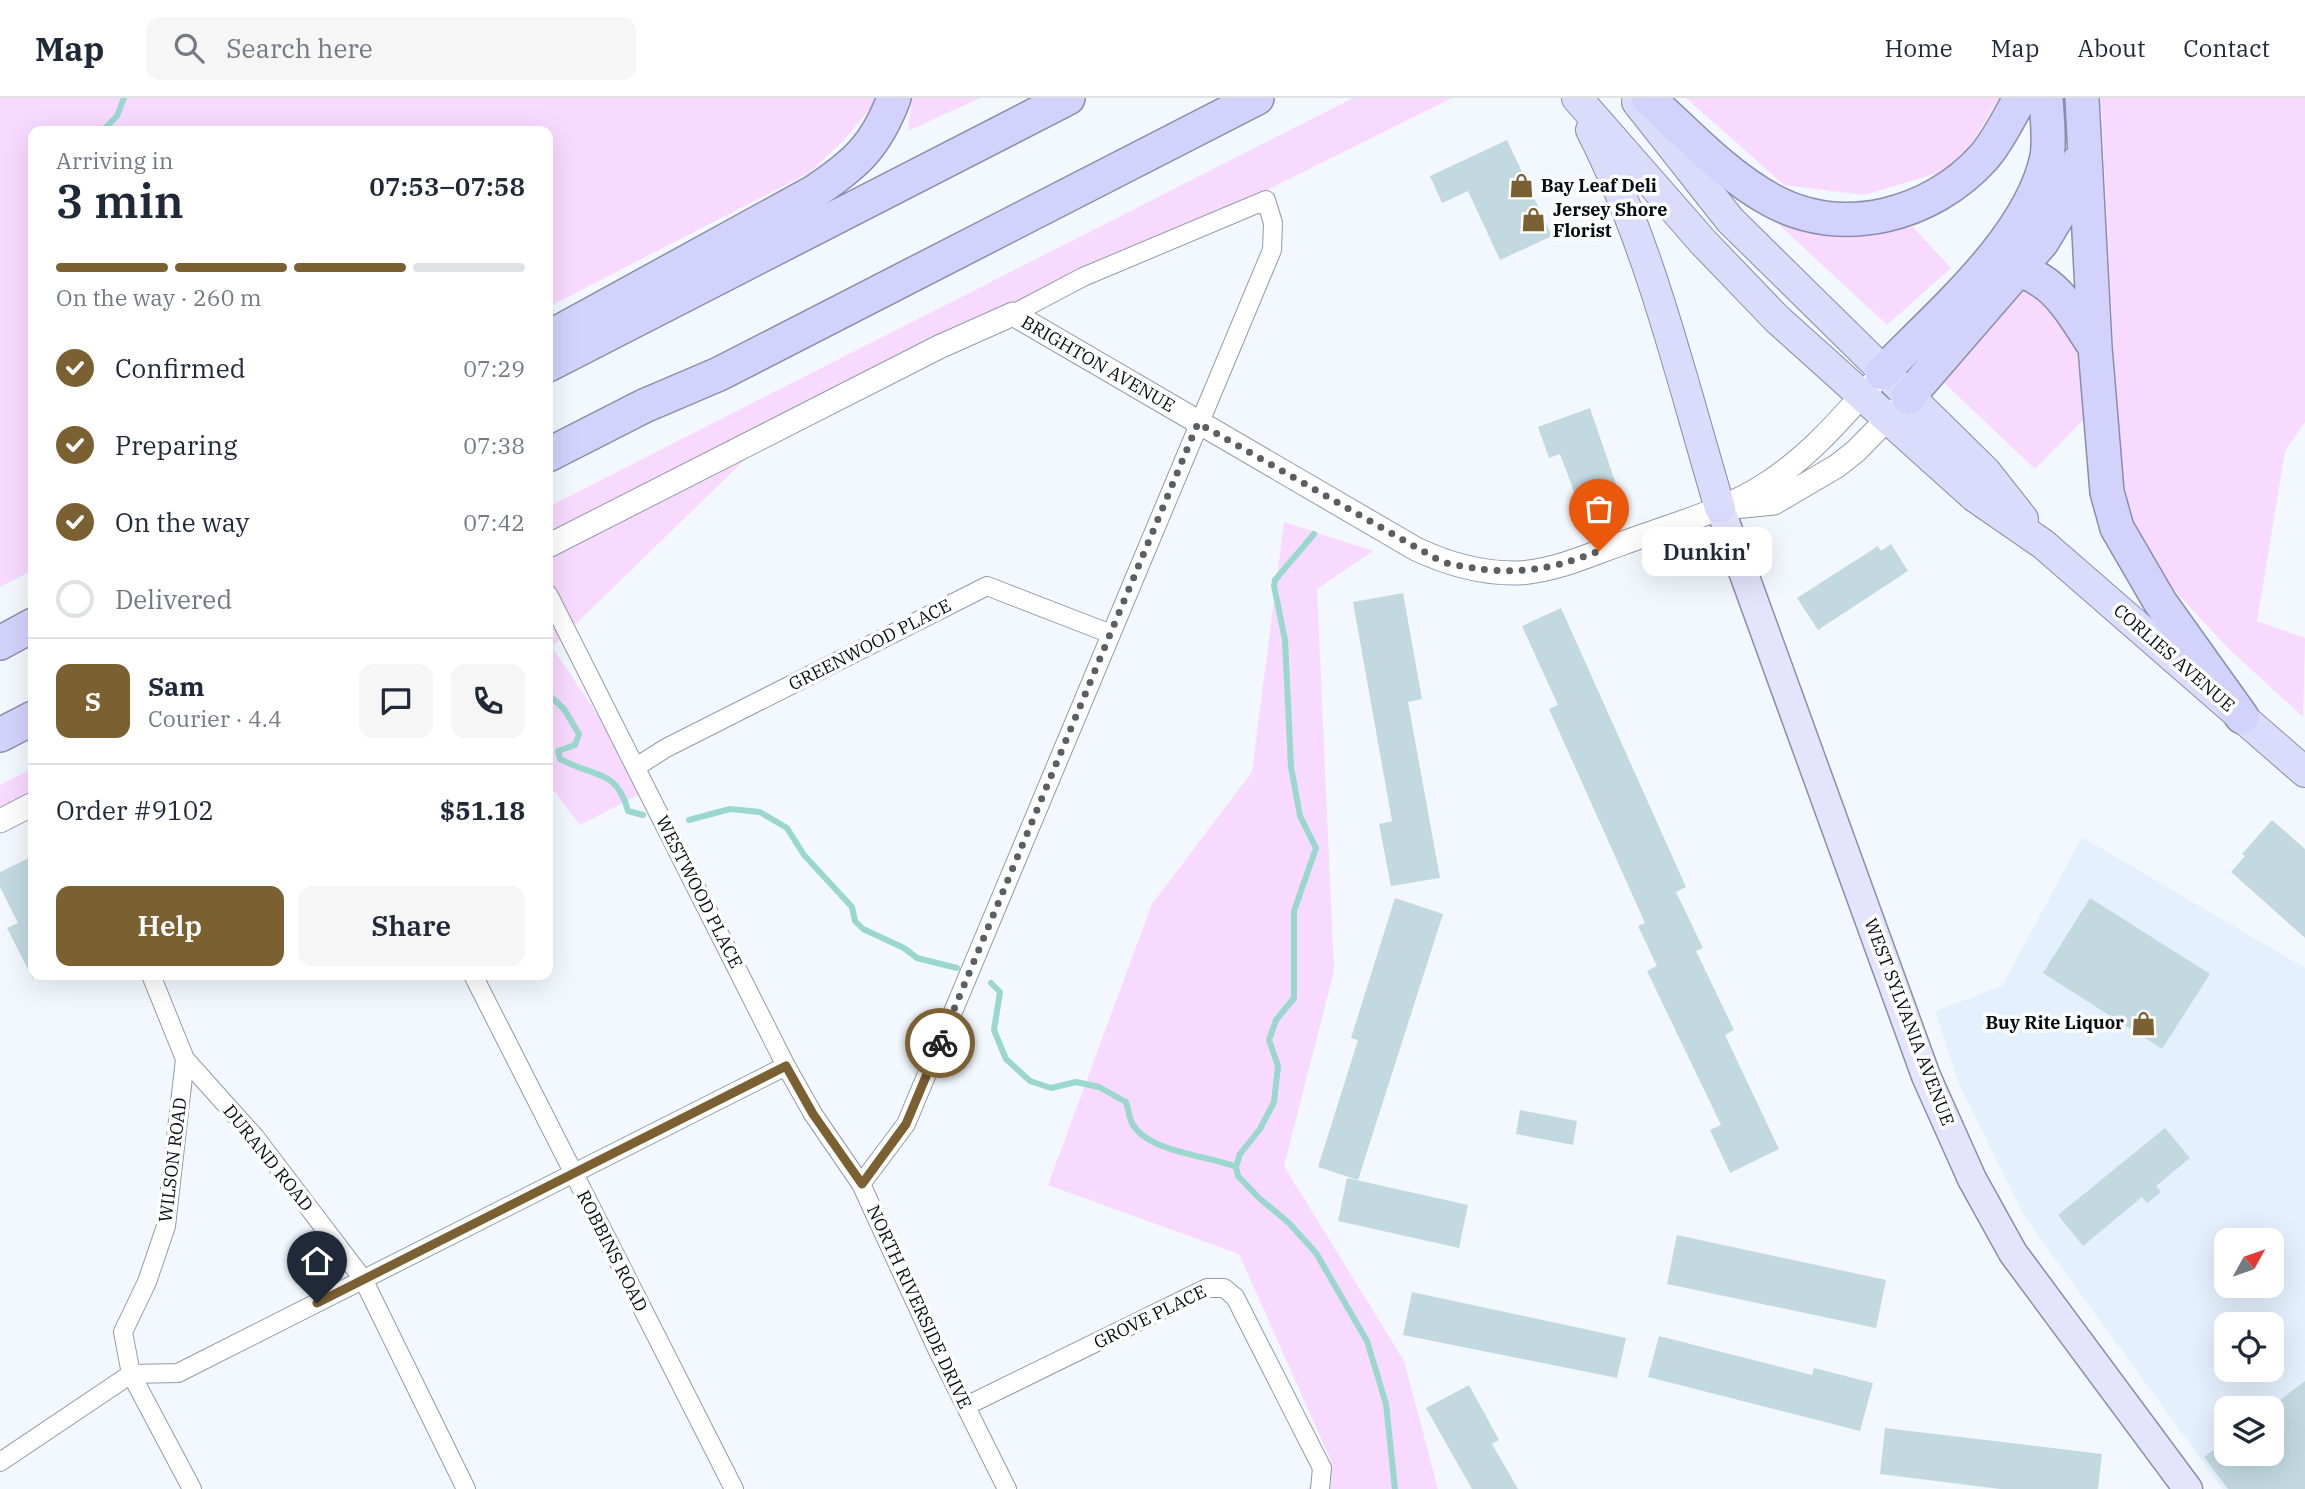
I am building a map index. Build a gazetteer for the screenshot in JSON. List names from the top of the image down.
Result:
{
  "streets": {
    "highway": ["CORLIES AVENUE"],
    "main road": ["WEST SYLVANIA AVENUE"],
    "street": [
      "BRIGHTON AVENUE",
      "GREENWOOD PLACE",
      "WESTWOOD PLACE",
      "DURAND ROAD",
      "WILSON ROAD",
      "ROBBINS ROAD",
      "NORTH RIVERSIDE DRIVE",
      "GROVE PLACE"
    ]
  },
  "crossings": [
    ["BRIGHTON AVENUE", "CORLIES AVENUE"],
    ["BRIGHTON AVENUE", "WEST SYLVANIA AVENUE"],
    ["BRIGHTON AVENUE", "NORTH RIVERSIDE DRIVE"],
    ["GREENWOOD PLACE", "WESTWOOD PLACE"],
    ["GREENWOOD PLACE", "NORTH RIVERSIDE DRIVE"],
    ["WESTWOOD PLACE", "NORTH RIVERSIDE DRIVE"],
    ["DURAND ROAD", "WILSON ROAD"],
    ["NORTH RIVERSIDE DRIVE", "GROVE PLACE"]
  ],
  "places": {
    "shop": ["Bay Leaf Deli", "Jersey Shore Florist", "Buy Rite Liquor"],
    "other": ["Dunkin'"]
  },
  "north": "top right",
  "page": {
    "header": "Map",
    "search": "Search here",
    "nav": [
      "Home",
      "Map",
      "About",
      "Contact"
    ],
    "heading": ["3 min", "Arriving in", "07:53–07:58"],
    "panel": [
      "Sam",
      "Courier · 4.4",
      "Order #9102",
      "$51.18"
    ],
    "bar": "On the way · 260 m",
    "list": [
      ["Confirmed", "07:29"],
      ["Preparing", "07:38"],
      ["On the way", "07:42"],
      "Delivered"
    ],
    "bubble": "Dunkin'",
    "round": "S",
    "buttons": ["Help", "Share"]
  }
}
